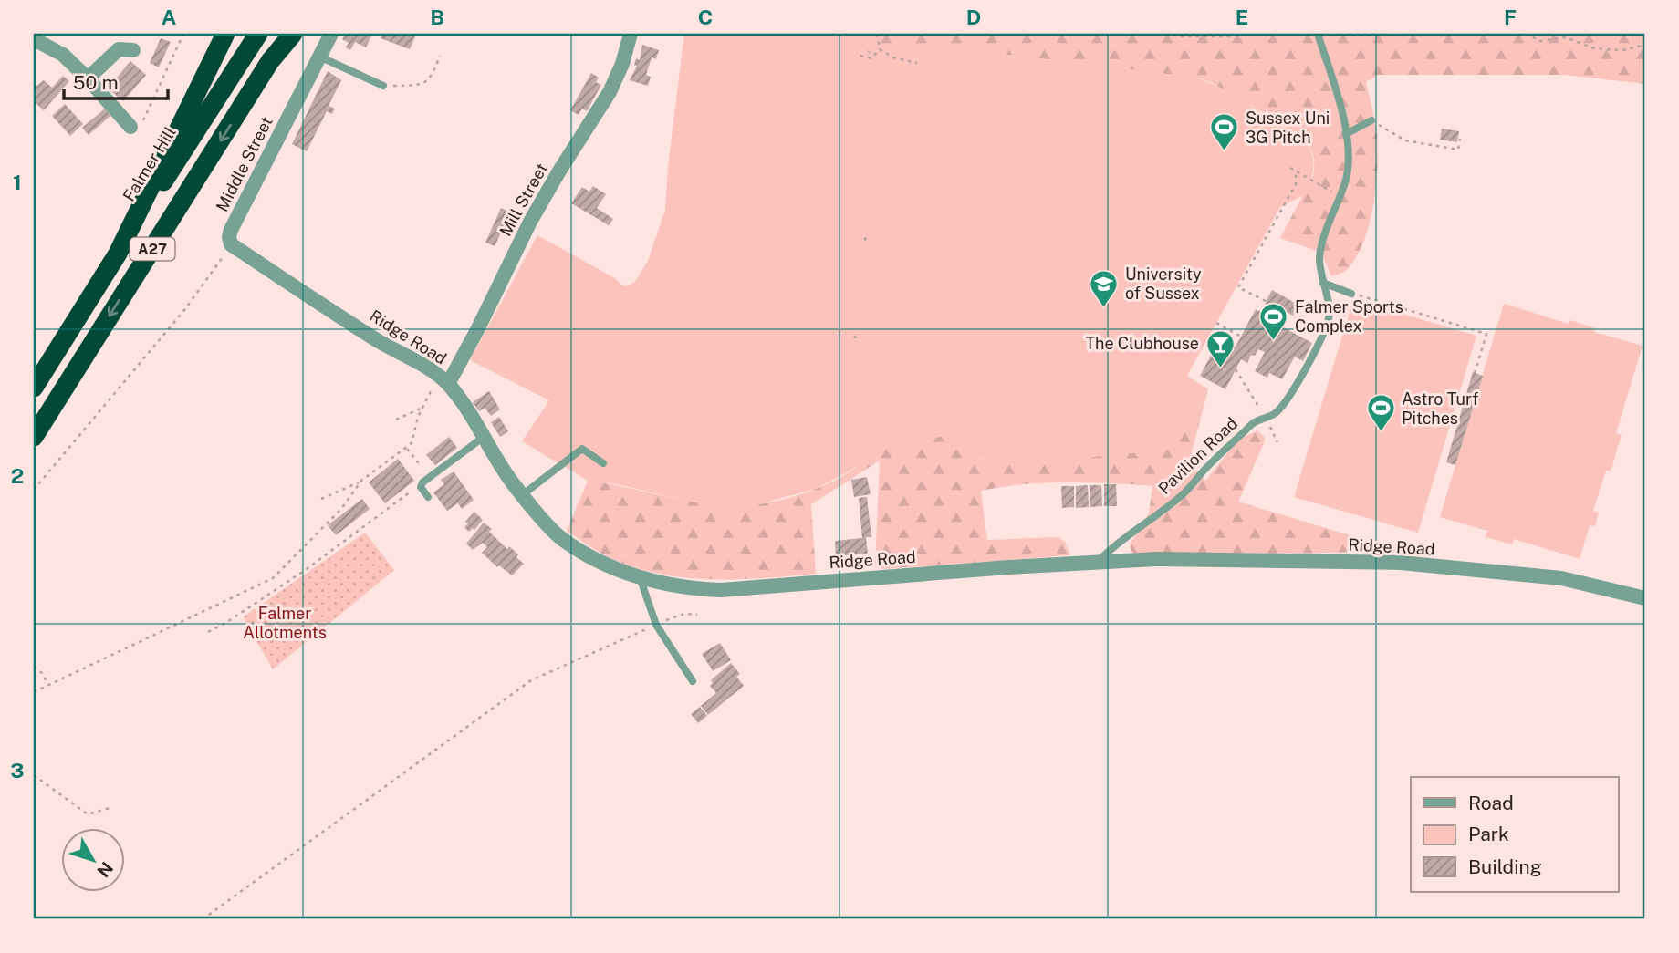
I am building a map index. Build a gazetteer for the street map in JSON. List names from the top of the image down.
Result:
{
  "streets": {
    "highway": ["Falmer Hill", "A27"],
    "street": ["Middle Street", "Mill Street", "Ridge Road"],
    "lane": ["Pavilion Road"]
  },
  "crossings": [
    ["Falmer Hill", "A27"],
    ["Middle Street", "Ridge Road"],
    ["Mill Street", "Ridge Road"],
    ["Ridge Road", "Pavilion Road"]
  ],
  "parks": ["Falmer Allotments"],
  "places": {
    "sports": ["Sussex Uni 3G Pitch", "Falmer Sports Complex", "Astro Turf Pitches"],
    "school or university": ["University of Sussex"],
    "bar": ["The Clubhouse"]
  },
  "legend": ["Road", "Park", "Building"],
  "scale_bar": "50 m",
  "north": "bottom right",
  "grid": {
    "columns": [
      "A",
      "B",
      "C",
      "D",
      "E",
      "F"
    ],
    "rows": ["1", "2", "3"]
  }
}
